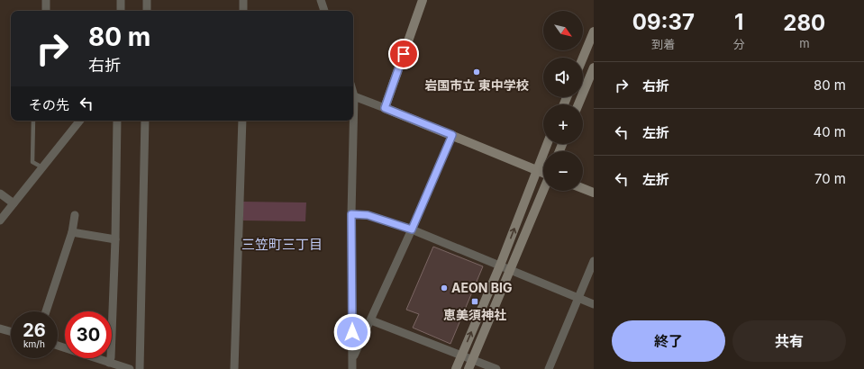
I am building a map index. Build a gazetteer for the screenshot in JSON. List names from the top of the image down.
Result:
{
  "districts": ["三笠町三丁目"],
  "places": {
    "other": ["岩国市立 東中学校", "AEON BIG"],
    "transit": ["恵美須神社"]
  },
  "north": "bottom right",
  "page": {
    "eta": [
      "09:37",
      "到着",
      "1",
      "分",
      "280",
      "m"
    ],
    "map_buttons": ["+", "−"],
    "turn": ["80 m", "右折"],
    "list": [
      {
        "name": "右折",
        "value": "80 m"
      },
      {
        "name": "左折",
        "value": "40 m"
      },
      {
        "name": "左折",
        "value": "70 m"
      }
    ],
    "then": "その先",
    "speed": "26 km/h",
    "limit": "30",
    "buttons": ["終了", "共有"]
  }
}
